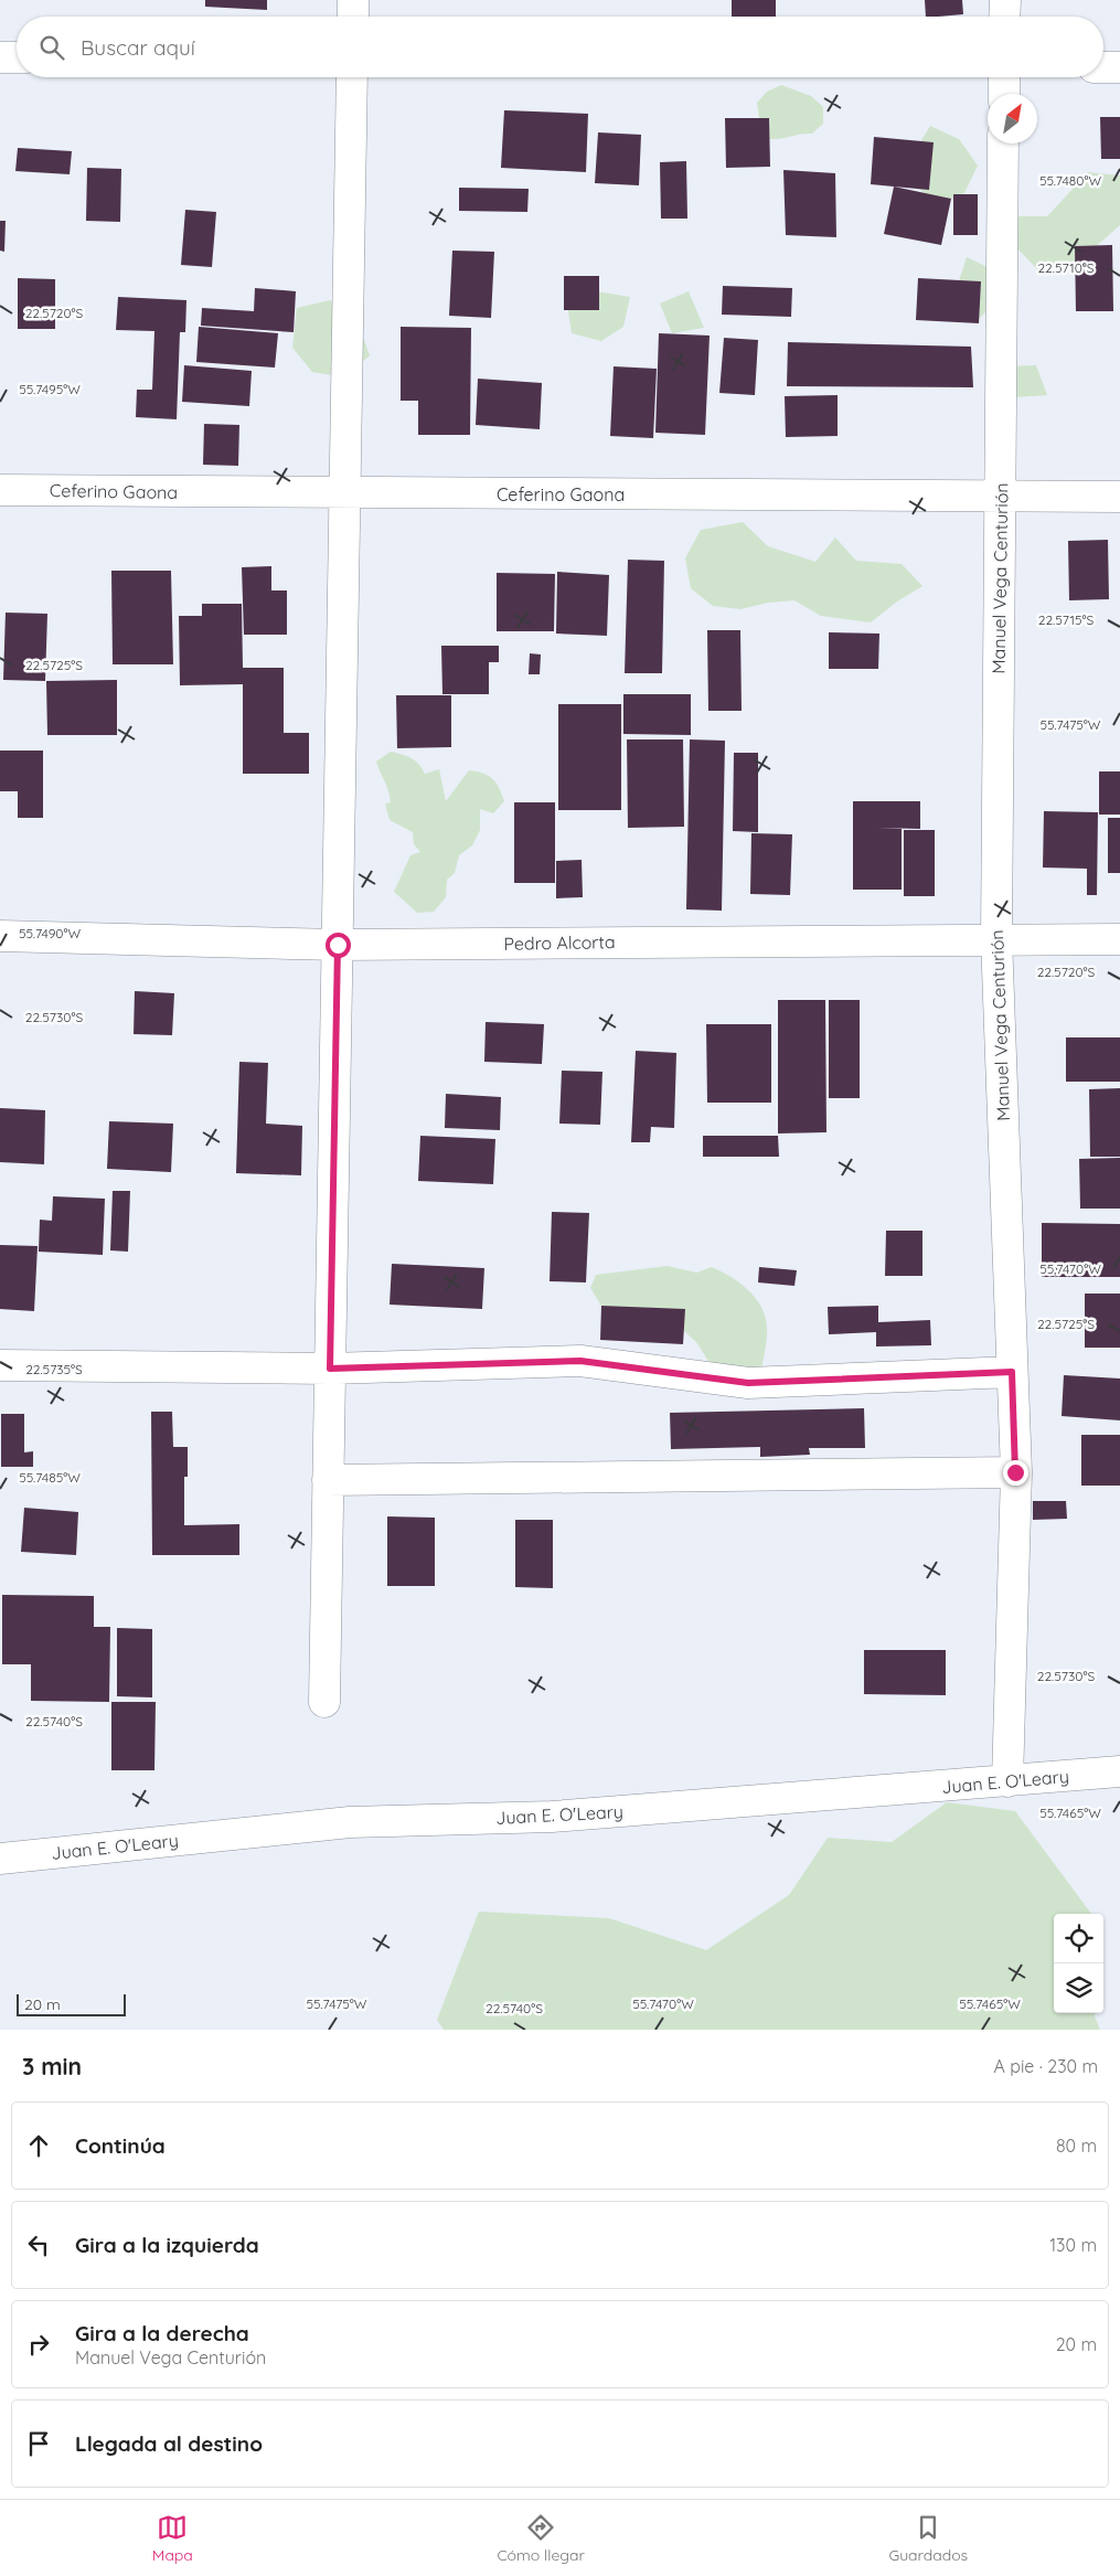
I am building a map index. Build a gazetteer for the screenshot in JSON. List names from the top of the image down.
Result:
{
  "streets": {
    "street": [
      "Ceferino Gaona",
      "Manuel Vega Centurión",
      "Pedro Alcorta",
      "Juan E. O'Leary"
    ]
  },
  "crossings": [
    ["Ceferino Gaona", "Manuel Vega Centurión"],
    ["Manuel Vega Centurión", "Pedro Alcorta"],
    ["Manuel Vega Centurión", "Juan E. O'Leary"]
  ],
  "scale_bar": "20 m",
  "north": "top right",
  "page": {
    "search": "Buscar aquí",
    "scale": "20 m",
    "heading": ["3 min", "A pie · 230 m"],
    "list": [
      ["Continúa", "80 m"],
      ["Gira a la izquierda", "130 m"],
      ["Gira a la derecha", "Manuel Vega Centurión", "20 m"],
      "Llegada al destino"
    ],
    "nav": ["Mapa", "Cómo llegar", "Guardados"]
  },
  "coordinates": [
    "55.7480°W",
    "22.5710°S",
    "22.5720°S",
    "55.7495°W",
    "22.5715°S",
    "22.5725°S",
    "55.7475°W",
    "55.7490°W",
    "22.5730°S",
    "55.7470°W",
    "22.5735°S",
    "55.7485°W",
    "22.5740°S",
    "55.7465°W"
  ]
}
